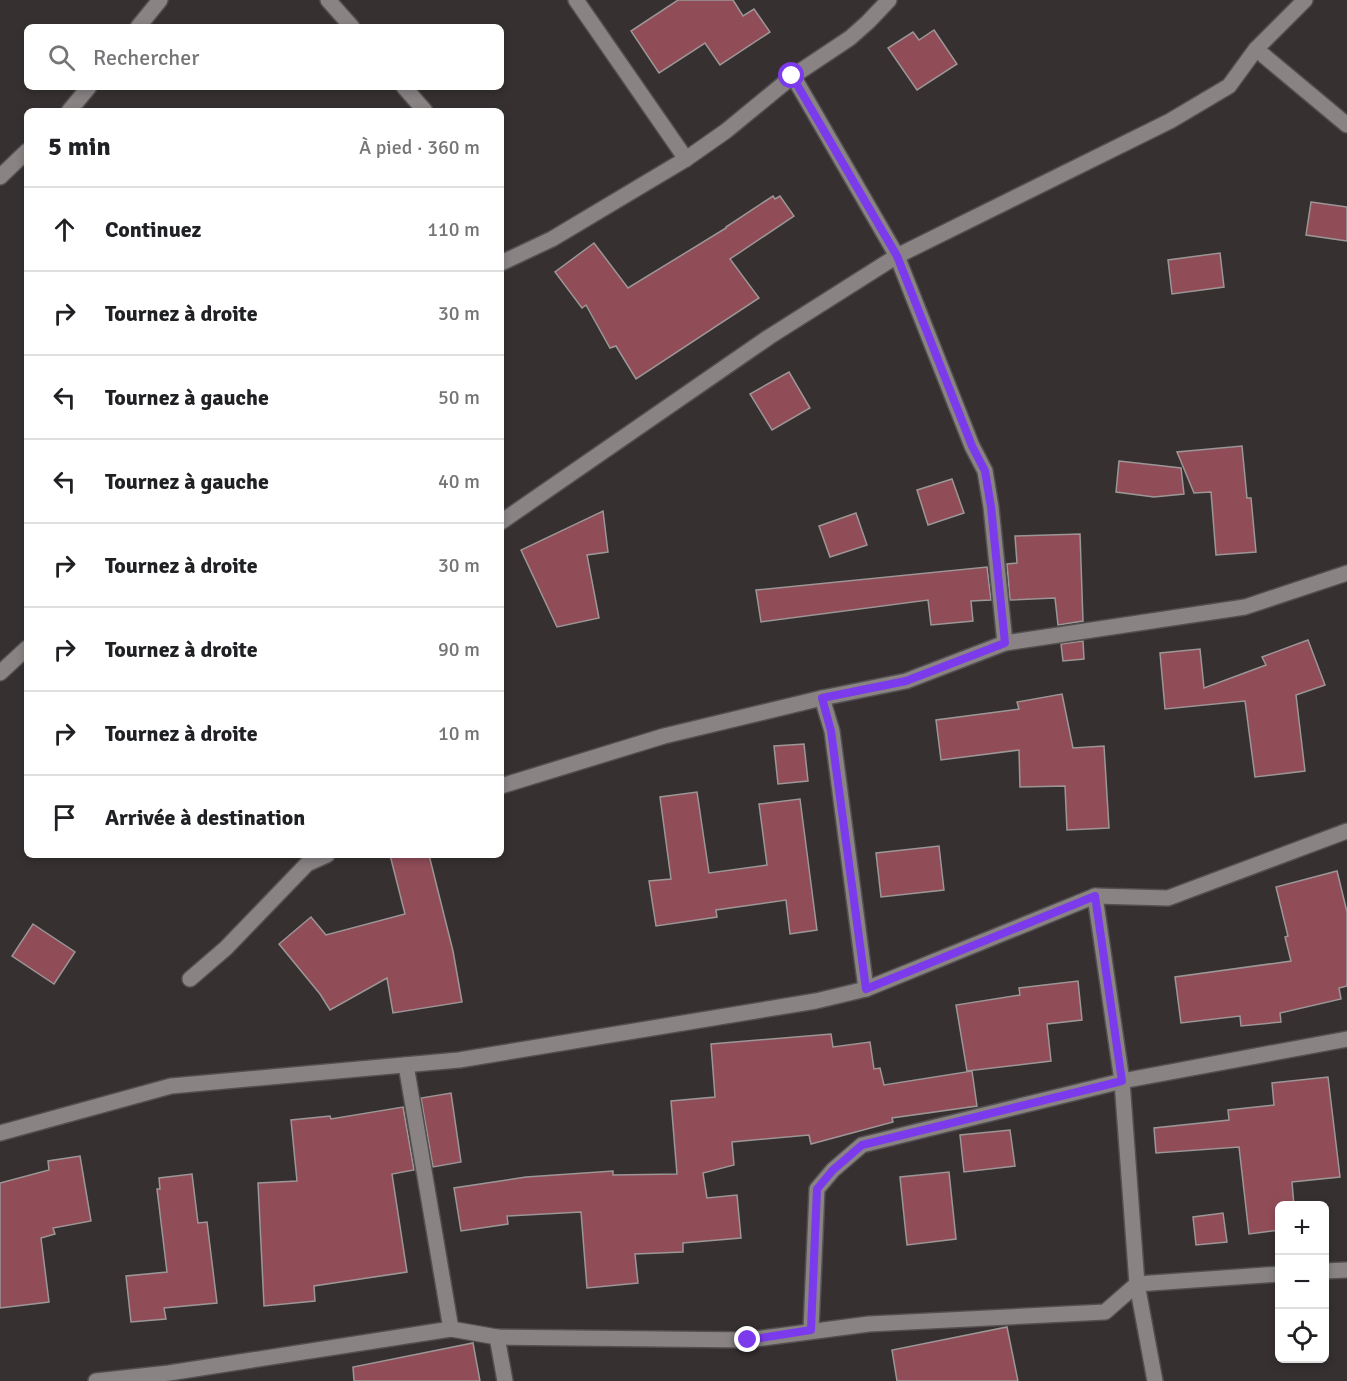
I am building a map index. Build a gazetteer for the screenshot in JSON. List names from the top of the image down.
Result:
{
  "page": {
    "search": "Rechercher",
    "heading": ["5 min", "À pied · 360 m"],
    "list": [
      ["Continuez", "110 m"],
      ["Tournez à droite", "30 m"],
      ["Tournez à gauche", "50 m"],
      ["Tournez à gauche", "40 m"],
      ["Tournez à droite", "30 m"],
      ["Tournez à droite", "90 m"],
      ["Tournez à droite", "10 m"],
      "Arrivée à destination"
    ],
    "map_buttons": ["+", "−"]
  }
}
